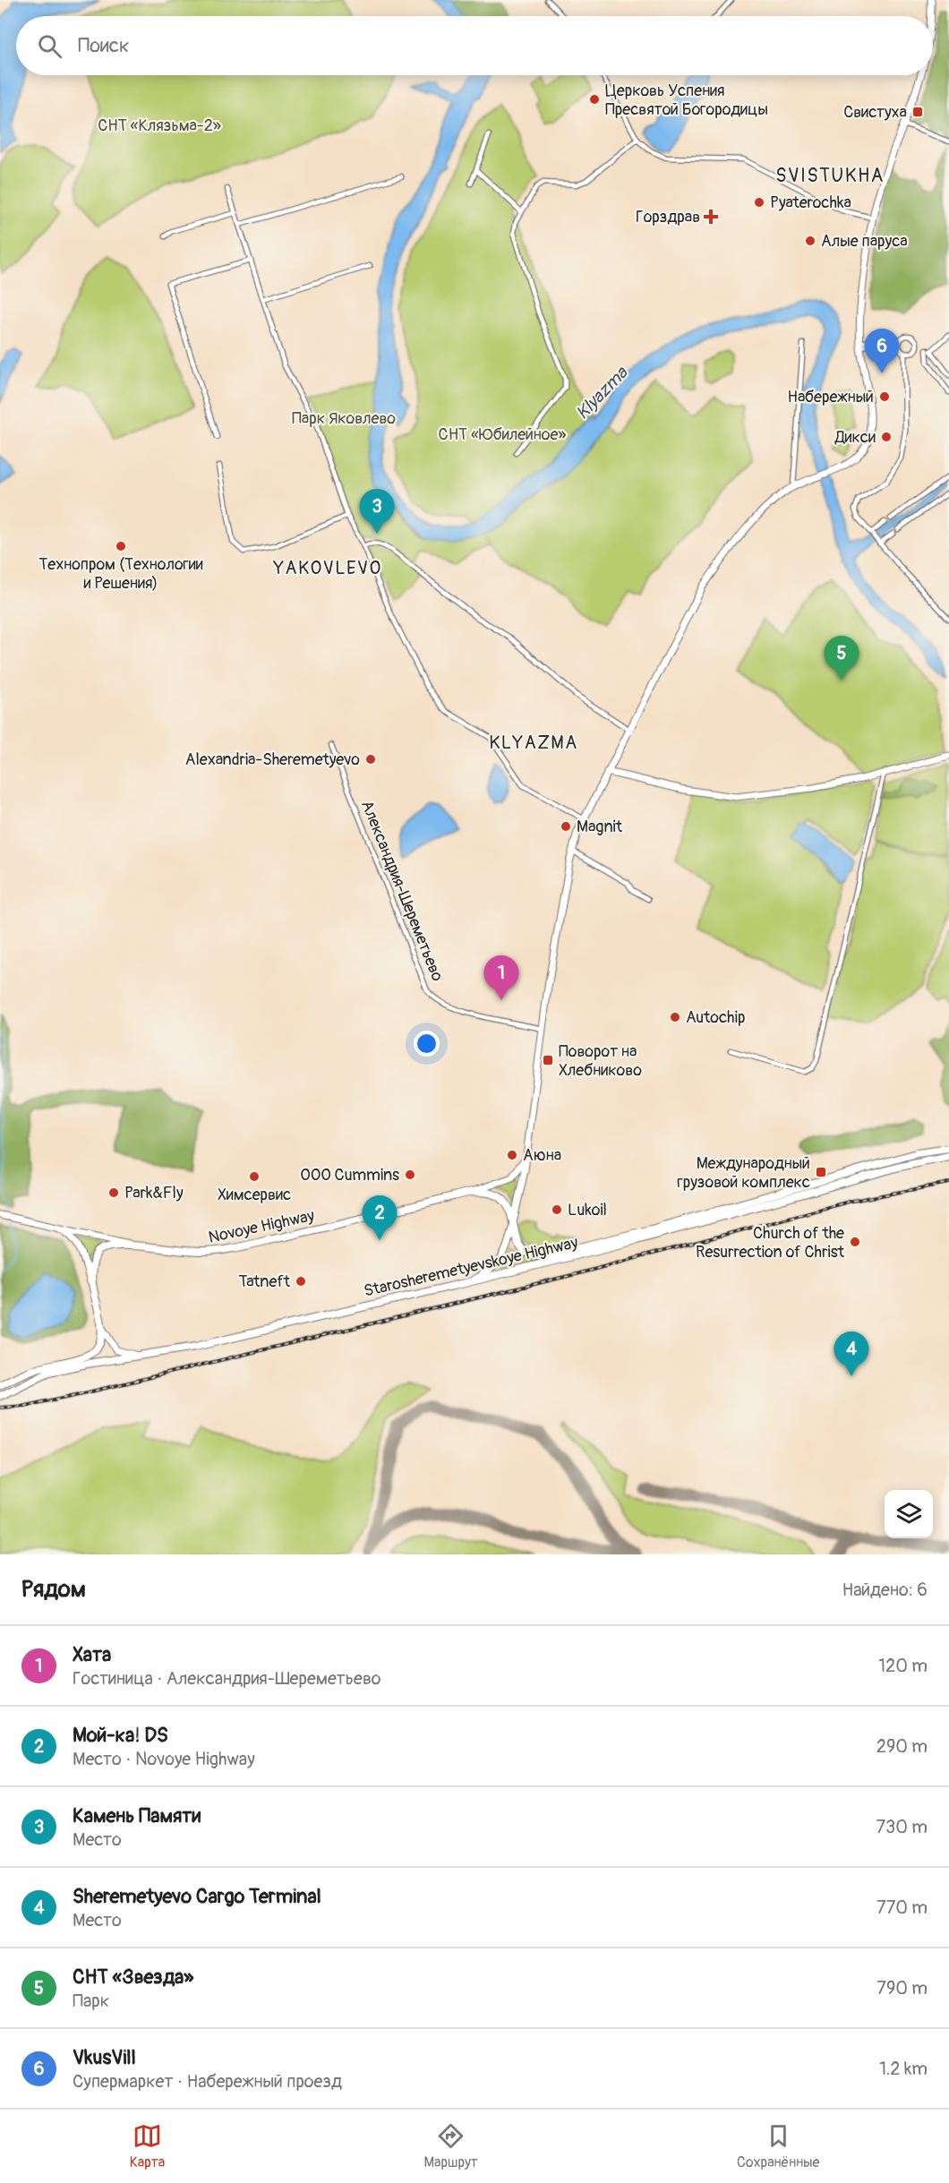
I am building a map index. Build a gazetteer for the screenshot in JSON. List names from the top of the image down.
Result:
{
  "streets": {
    "main road": ["Novoye Highway", "Starosheremetyevskoye Highway"],
    "street": ["Александрия-Шереметьево"]
  },
  "districts": ["SVISTUKHA", "YAKOVLEVO", "KLYAZMA"],
  "water": ["Klyazma"],
  "parks": ["СНТ «Клязьма-2»", "Парк Яковлево", "СНТ «Юбилейное»"],
  "places": {
    "other": [
      "Церковь Успения Пресвятой Богородицы",
      "Pyaterochka",
      "Алые паруса",
      "Набережный",
      "Дикси",
      "Технопром (Технологии и Решения)",
      "Alexandria-Sheremetyevo",
      "Magnit",
      "Autochip",
      "Аюна",
      "OOO Cummins",
      "Химсервис",
      "Park&Fly",
      "Lukoil",
      "Church of the Resurrection of Christ",
      "Tatneft"
    ],
    "transit": ["Свистуха", "Поворот на Хлебниково", "Международный грузовой комплекс"],
    "health": ["Горздрав"]
  },
  "page": {
    "search": "Поиск",
    "pins": [
      "6",
      "3",
      "5",
      "1",
      "2",
      "4"
    ],
    "heading": ["Рядом", "Найдено: 6"],
    "list": [
      {
        "mark": "1",
        "name": "Хата",
        "note": "Гостиница · Александрия-Шереметьево",
        "value": "120 m"
      },
      {
        "mark": "2",
        "name": "Мой-ка! DS",
        "note": "Место · Novoye Highway",
        "value": "290 m"
      },
      {
        "mark": "3",
        "name": "Камень Памяти",
        "note": "Место",
        "value": "730 m"
      },
      {
        "mark": "4",
        "name": "Sheremetyevo Cargo Terminal",
        "note": "Место",
        "value": "770 m"
      },
      {
        "mark": "5",
        "name": "СНТ «Звезда»",
        "note": "Парк",
        "value": "790 m"
      },
      {
        "mark": "6",
        "name": "VkusVill",
        "note": "Супермаркет · Набережный проезд",
        "value": "1.2 km"
      }
    ],
    "nav": ["Карта", "Маршрут", "Сохранённые"]
  }
}
